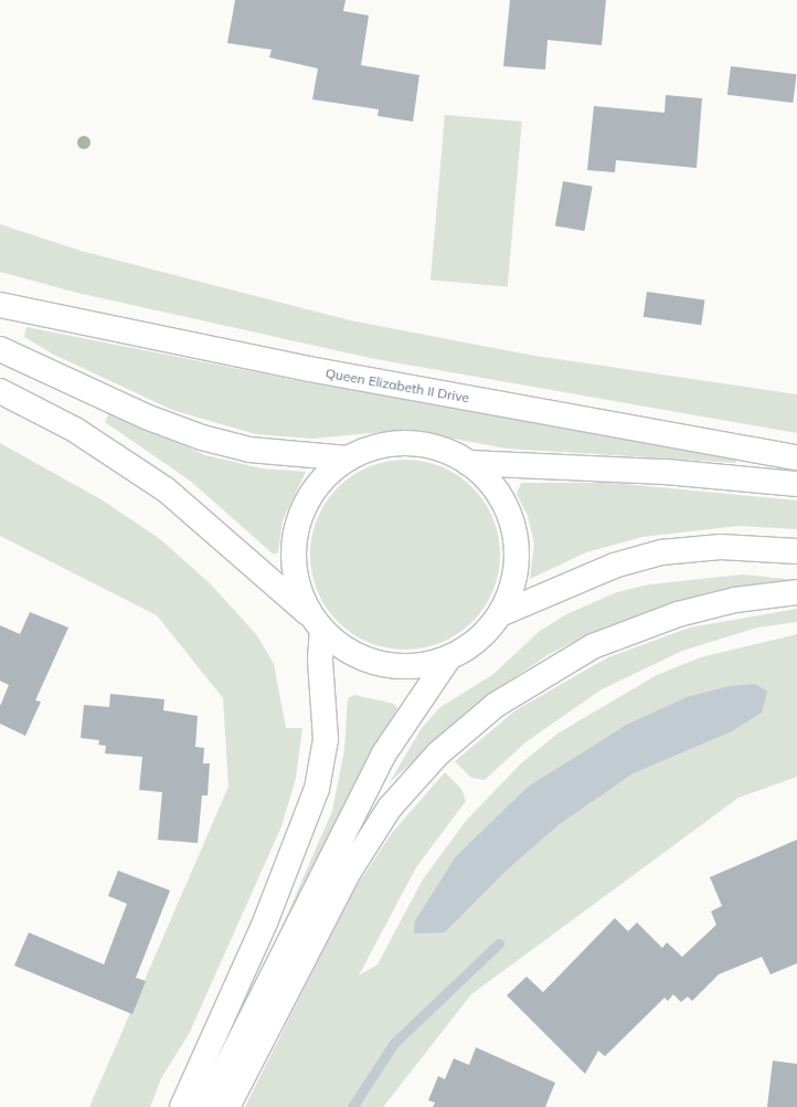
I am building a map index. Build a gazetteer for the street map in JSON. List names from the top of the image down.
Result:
{
  "streets": {
    "highway": ["Queen Elizabeth II Drive"]
  }
}
